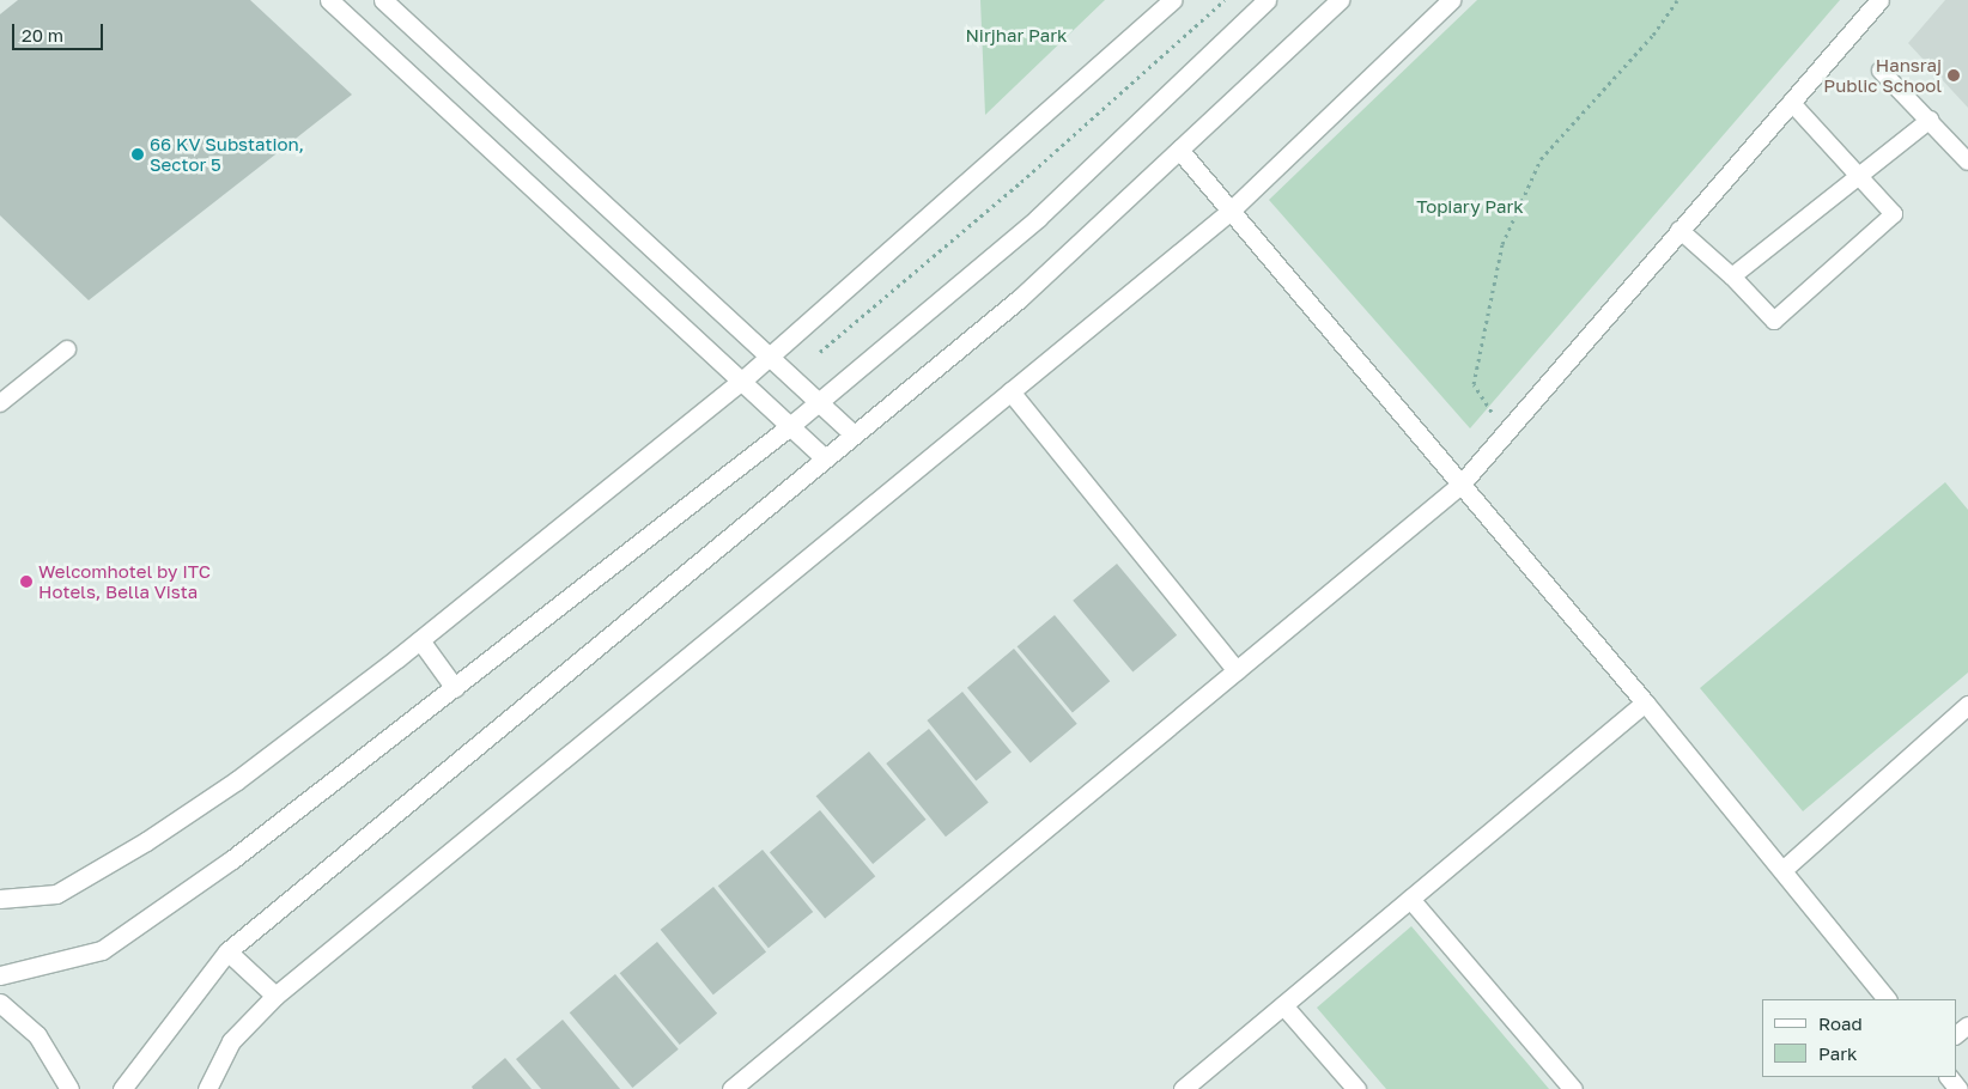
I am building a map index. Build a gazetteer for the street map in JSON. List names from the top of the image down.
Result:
{
  "parks": ["Nirjhar Park", "Topiary Park"],
  "places": ["Hansraj Public School", "66 KV Substation, Sector 5", "Welcomhotel by ITC Hotels, Bella Vista"],
  "legend": ["Road", "Park"],
  "scale_bar": "20 m"
}
